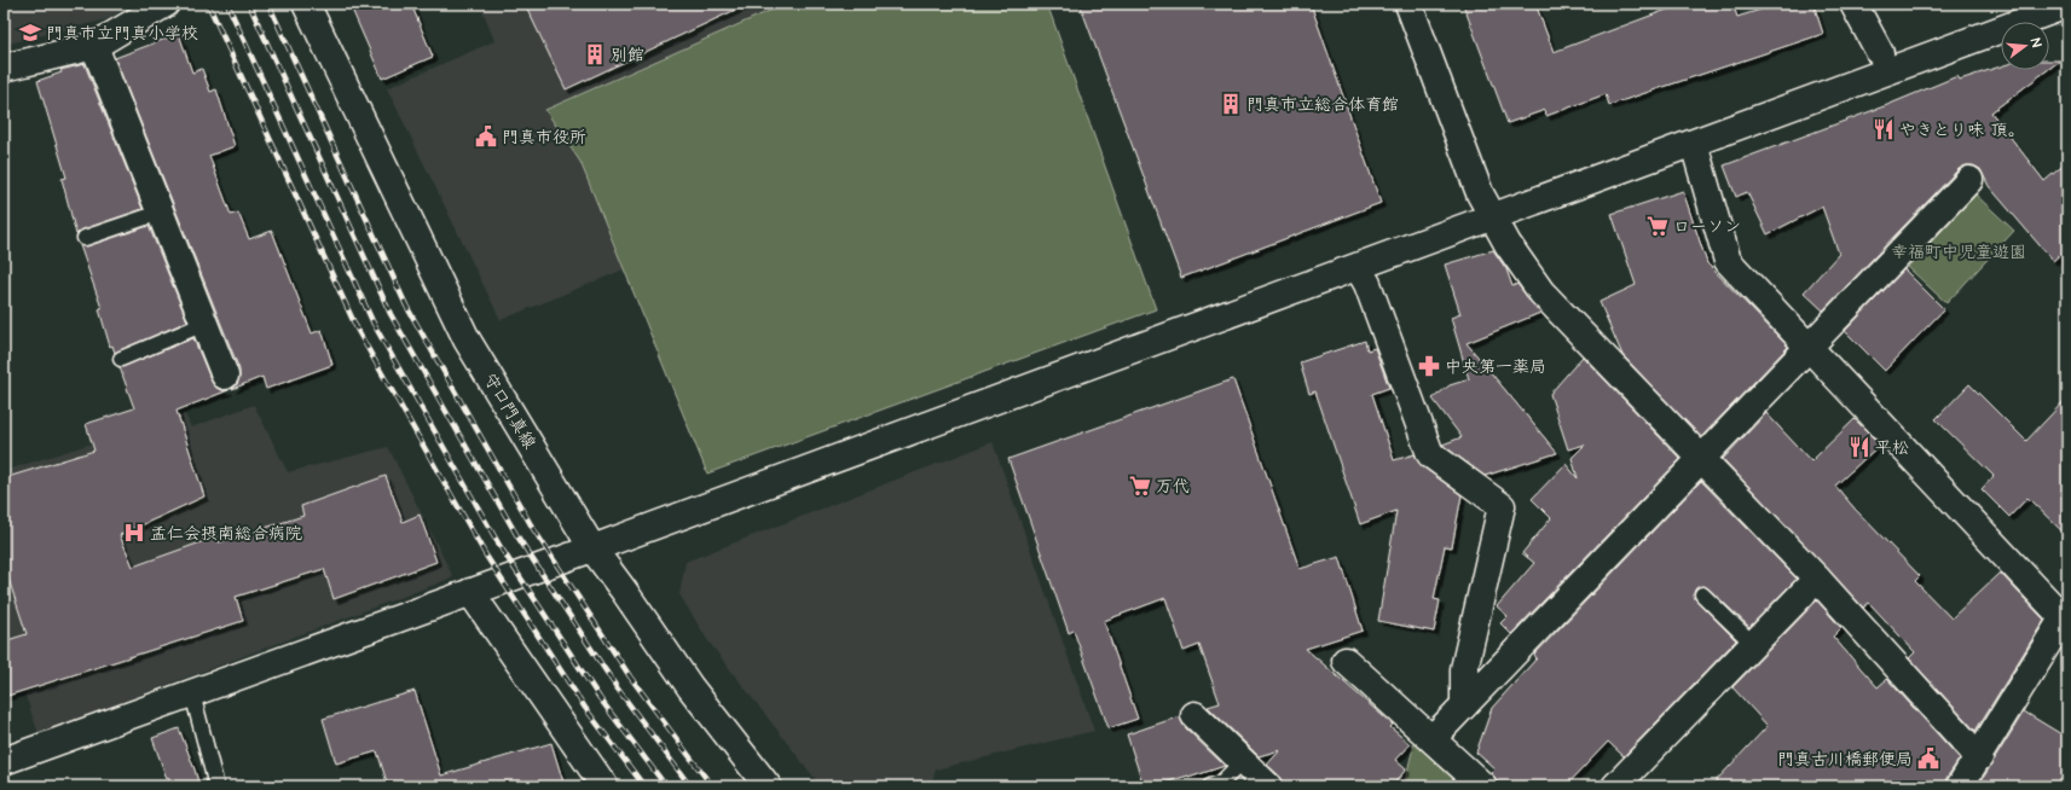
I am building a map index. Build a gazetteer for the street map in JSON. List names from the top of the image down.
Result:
{
  "streets": {
    "street": ["守口門真線"]
  },
  "parks": ["幸福町中児童遊園"],
  "places": {
    "school or university": ["門真市立門真小学校"],
    "building": ["別館", "門真市立総合体育館"],
    "restaurant": ["やきとり味 頂。", "平松"],
    "public building": ["門真市役所", "門真古川橋郵便局"],
    "supermarket": ["ローソン", "万代"],
    "pharmacy": ["中央第一薬局"],
    "hospital": ["孟仁会摂南総合病院"]
  },
  "north": "right"
}
